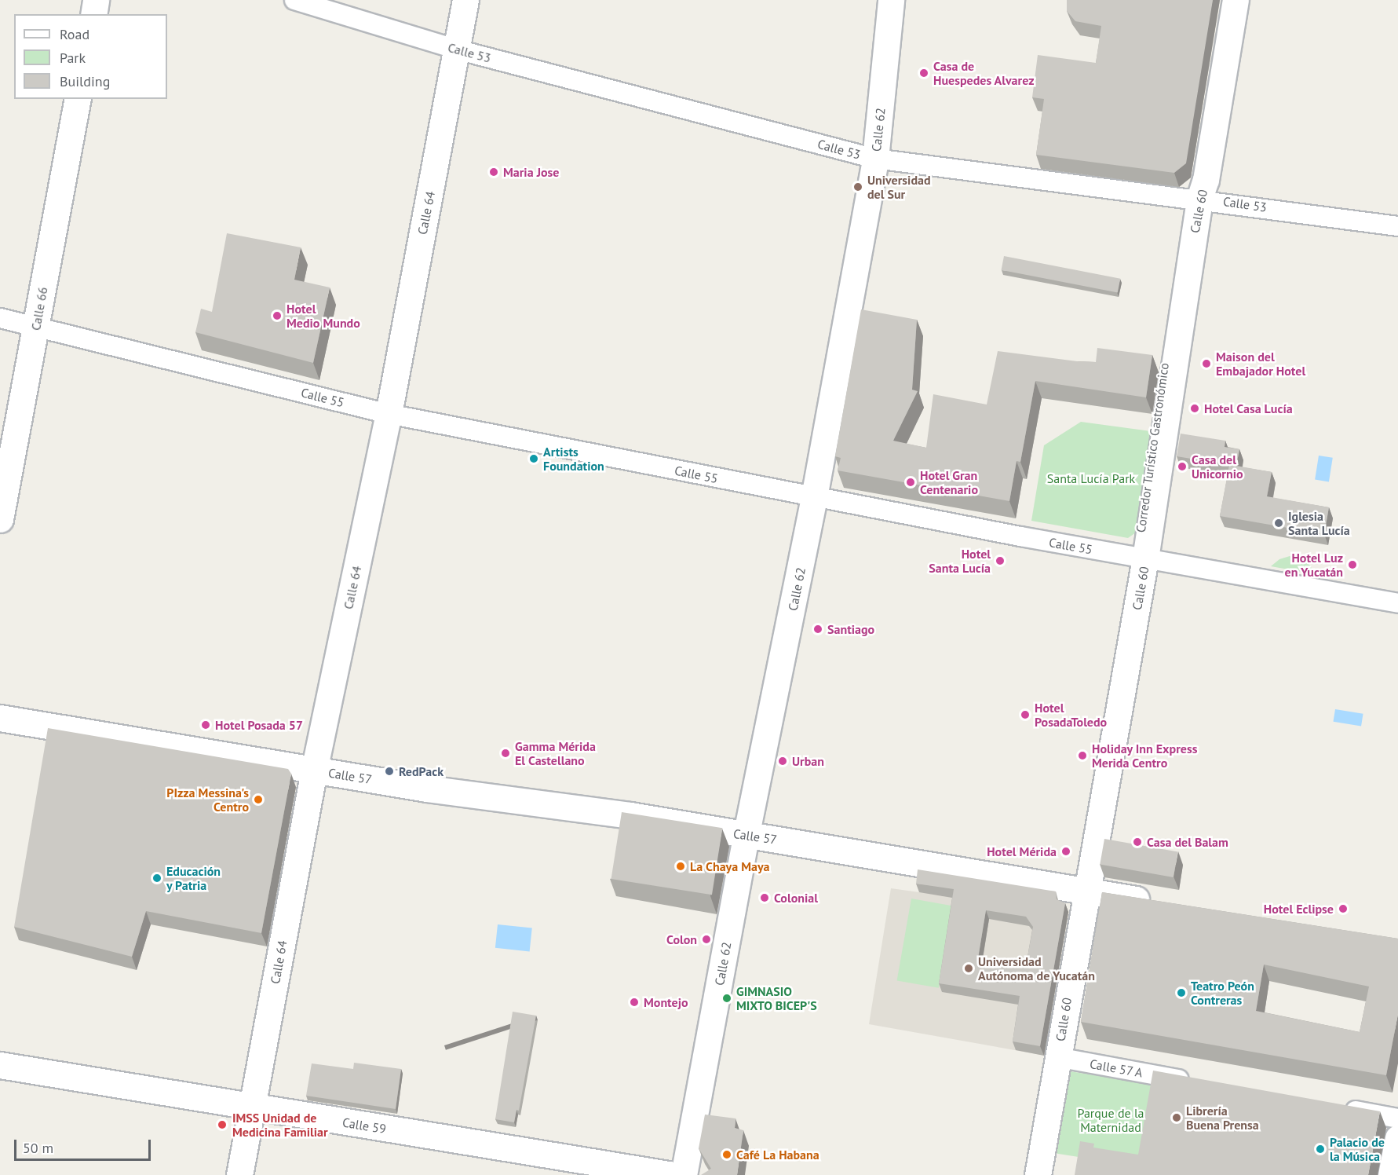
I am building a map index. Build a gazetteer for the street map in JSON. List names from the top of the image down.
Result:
{
  "streets": {
    "main road": [
      "Calle 62",
      "Calle 60",
      "Calle 64",
      "Calle 66",
      "Calle 57",
      "Calle 59"
    ],
    "street": [
      "Calle 53",
      "Calle 55",
      "Corredor Turístico Gastronómico",
      "Calle 57 A"
    ]
  },
  "crossings": [
    ["Calle 53", "Calle 62"],
    ["Calle 53", "Calle 60"],
    ["Calle 53", "Calle 64"],
    ["Calle 53", "Corredor Turístico Gastronómico"],
    ["Calle 62", "Calle 55"],
    ["Calle 62", "Corredor Turístico Gastronómico"],
    ["Calle 62", "Calle 57"],
    ["Calle 60", "Calle 55"],
    ["Calle 60", "Corredor Turístico Gastronómico"],
    ["Calle 60", "Calle 57"],
    ["Calle 60", "Calle 57 A"],
    ["Calle 64", "Calle 55"],
    ["Calle 64", "Calle 57"],
    ["Calle 64", "Calle 59"],
    ["Calle 66", "Calle 55"],
    ["Calle 55", "Corredor Turístico Gastronómico"]
  ],
  "parks": ["Santa Lucía Park", "Parque de la Maternidad"],
  "places": [
    "Casa de Huespedes Alvarez",
    "Maria Jose",
    "Universidad del Sur",
    "Hotel Medio Mundo",
    "Maison del Embajador Hotel",
    "Hotel Casa Lucía",
    "Artists Foundation",
    "Casa del Unicornio",
    "Hotel Gran Centenario",
    "Iglesia Santa Lucía",
    "Hotel Santa Lucía",
    "Hotel Luz en Yucatán",
    "Santiago",
    "Hotel PosadaToledo",
    "Hotel Posada 57",
    "Gamma Mérida El Castellano",
    "Holiday Inn Express Merida Centro",
    "Urban",
    "RedPack",
    "PIzza Messina's Centro",
    "Casa del Balam",
    "Hotel Mérida",
    "La Chaya Maya",
    "Educación y Patria",
    "Colonial",
    "Hotel Eclipse",
    "Colon",
    "Universidad Autónoma de Yucatán",
    "Teatro Peón Contreras",
    "GIMNASIO MIXTO BICEP'S",
    "Montejo",
    "Librería Buena Prensa",
    "IMSS Unidad de Medicina Familiar",
    "Palacio de la Música",
    "Café La Habana"
  ],
  "legend": ["Road", "Park", "Building"],
  "scale_bar": "50 m"
}
